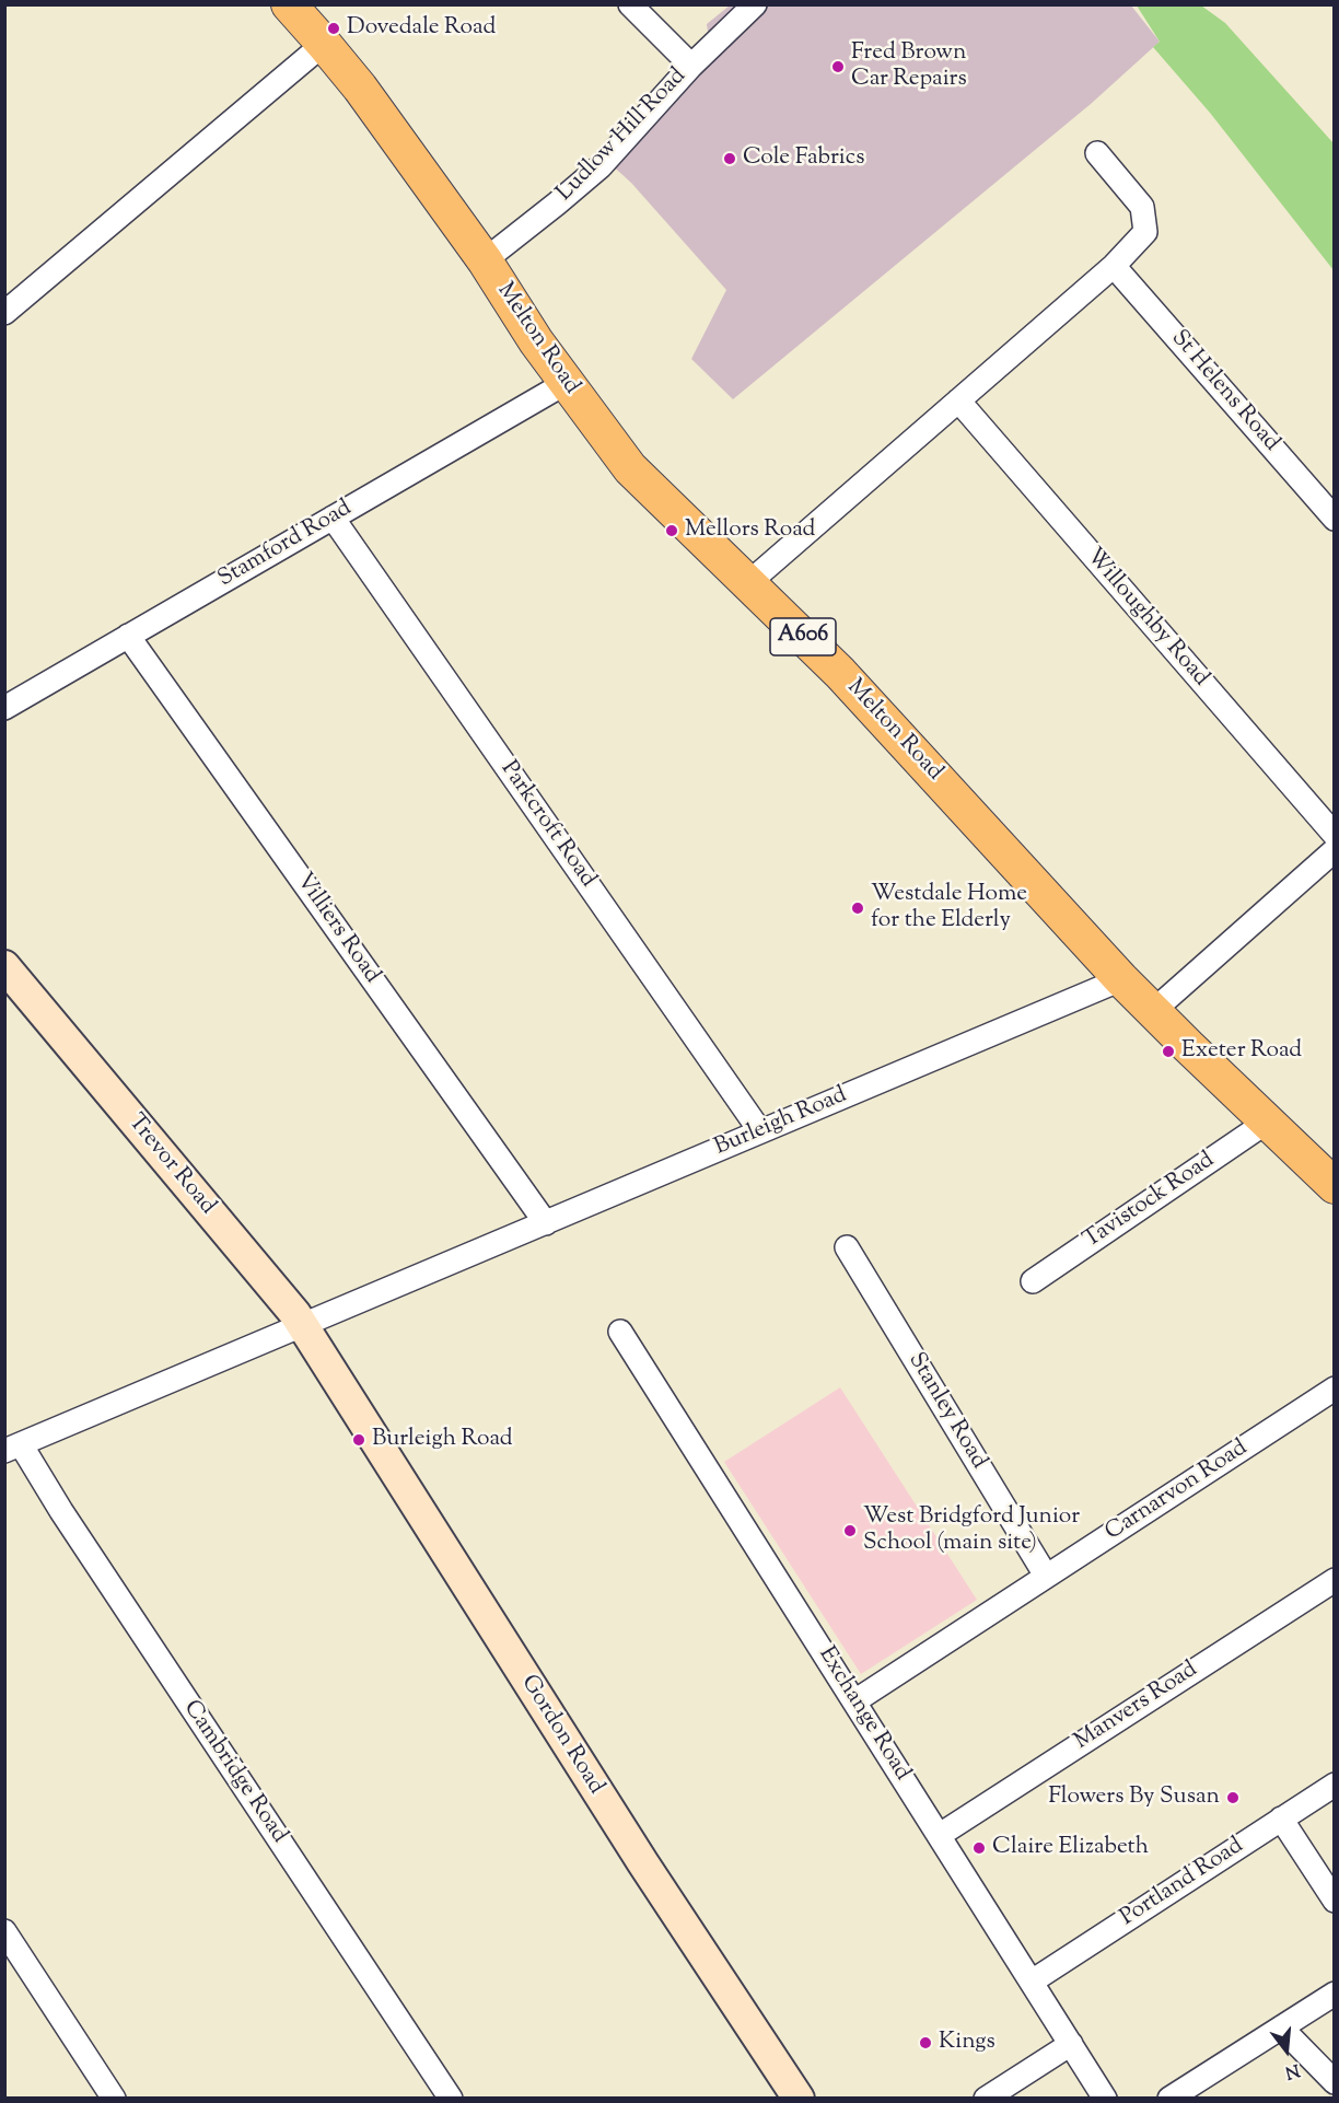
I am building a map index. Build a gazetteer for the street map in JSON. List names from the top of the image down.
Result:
{
  "streets": {
    "main road": ["Melton Road", "A606"],
    "street": [
      "Ludlow Hill Road",
      "St Helens Road",
      "Stamford Road",
      "Willoughby Road",
      "Parkcroft Road",
      "Villiers Road",
      "Burleigh Road",
      "Trevor Road",
      "Tavistock Road",
      "Stanley Road",
      "Carnarvon Road",
      "Manvers Road",
      "Exchange Road",
      "Gordon Road",
      "Cambridge Road",
      "Portland Road"
    ]
  },
  "crossings": [
    ["Ludlow Hill Road", "Melton Road"],
    ["Melton Road", "Stamford Road"],
    ["Melton Road", "Burleigh Road"],
    ["Melton Road", "Tavistock Road"],
    ["Stamford Road", "Parkcroft Road"],
    ["Stamford Road", "Villiers Road"],
    ["Parkcroft Road", "Burleigh Road"],
    ["Villiers Road", "Burleigh Road"],
    ["Burleigh Road", "Trevor Road"],
    ["Burleigh Road", "Cambridge Road"],
    ["Trevor Road", "Gordon Road"],
    ["Stanley Road", "Carnarvon Road"],
    ["Carnarvon Road", "Exchange Road"],
    ["Manvers Road", "Exchange Road"],
    ["Exchange Road", "Portland Road"]
  ],
  "places": [
    "Dovedale Road",
    "Fred Brown Car Repairs",
    "Cole Fabrics",
    "Mellors Road",
    "Westdale Home for the Elderly",
    "Exeter Road",
    "Burleigh Road",
    "West Bridgford Junior School (main site)",
    "Flowers By Susan",
    "Claire Elizabeth",
    "Kings"
  ],
  "north": "bottom"
}
